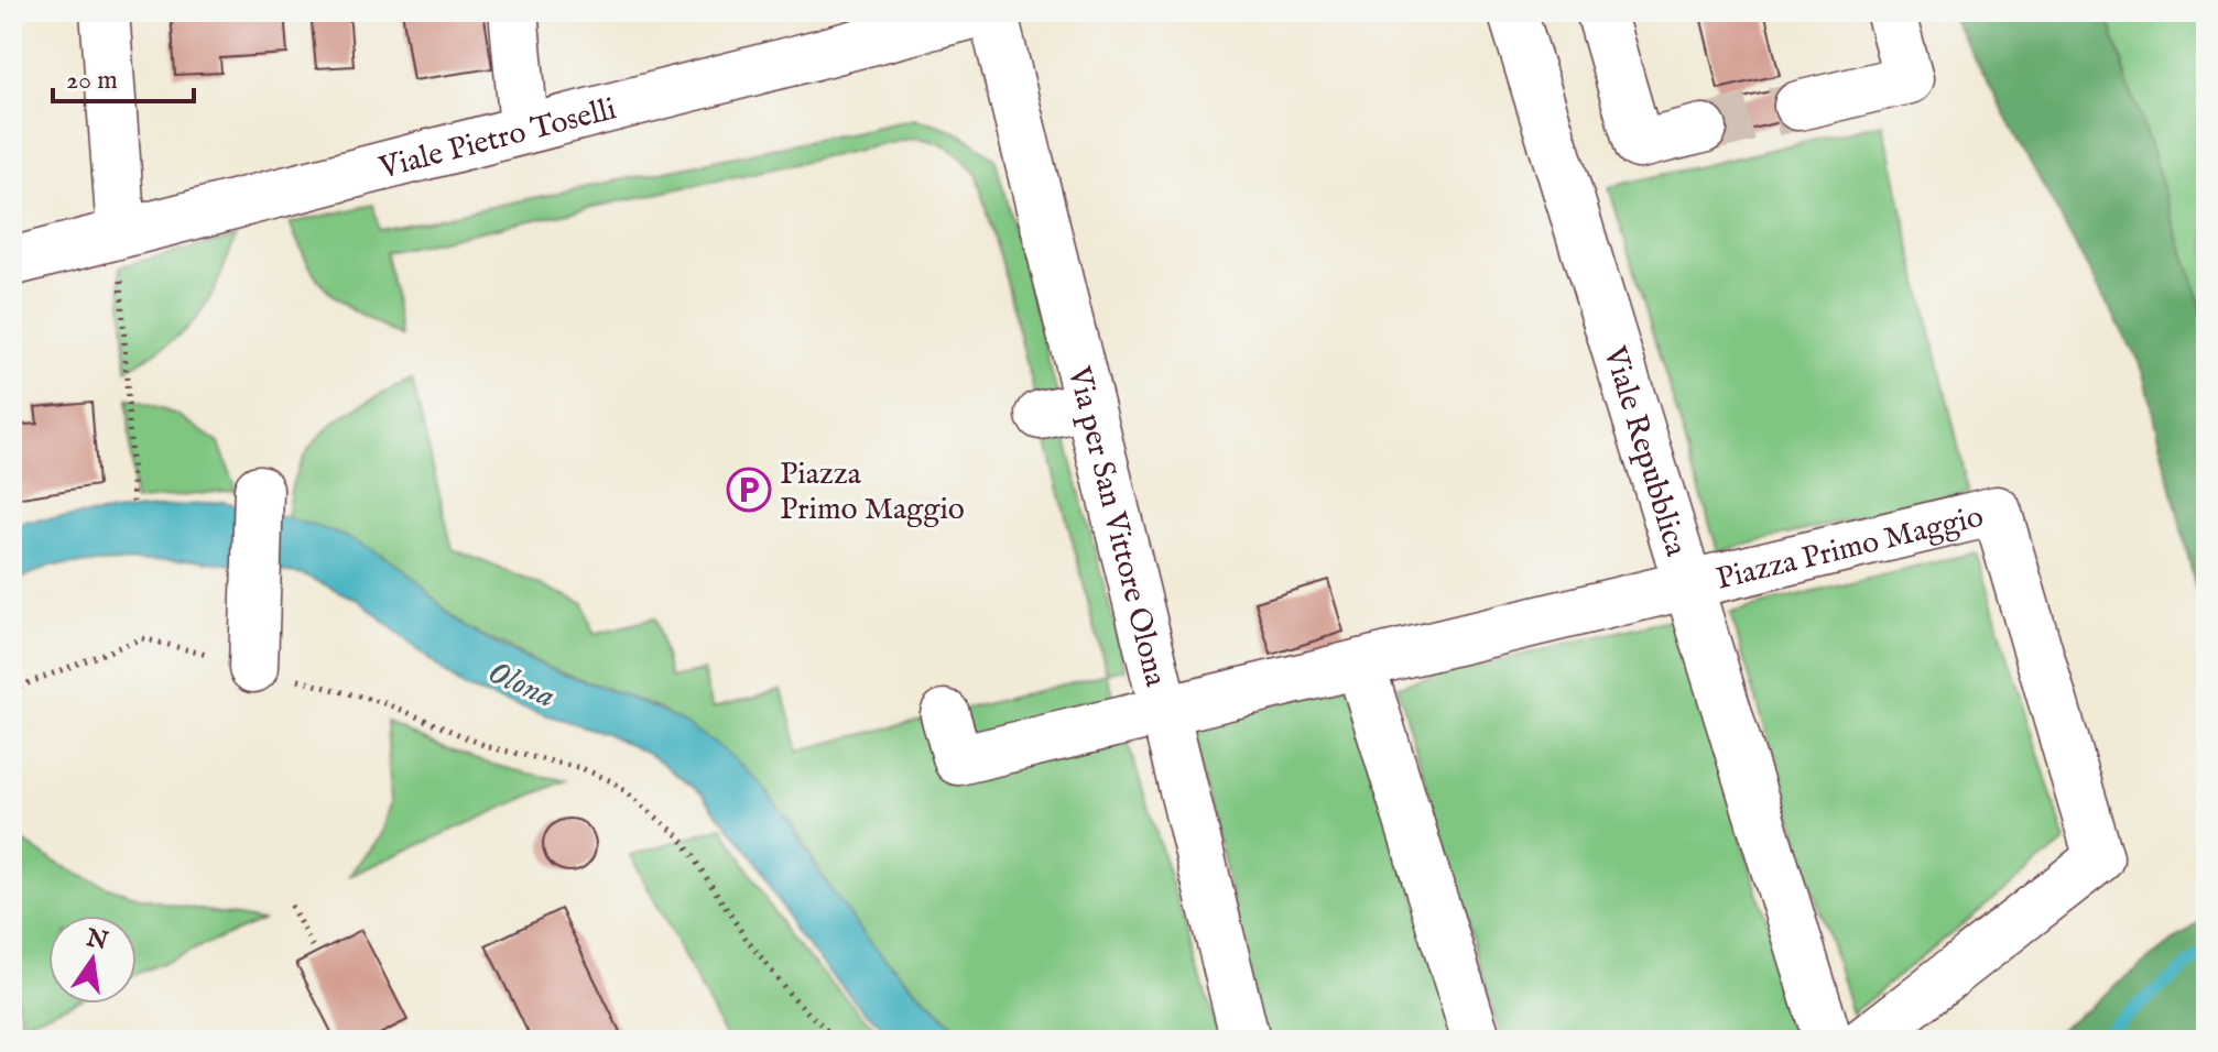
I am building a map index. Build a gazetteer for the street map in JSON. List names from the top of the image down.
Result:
{
  "streets": {
    "street": [
      "Viale Pietro Toselli",
      "Viale Repubblica",
      "Via per San Vittore Olona",
      "Piazza Primo Maggio"
    ]
  },
  "crossings": [
    ["Viale Repubblica", "Piazza Primo Maggio"],
    ["Via per San Vittore Olona", "Piazza Primo Maggio"]
  ],
  "water": ["Olona"],
  "places": {
    "parking": ["Piazza Primo Maggio"]
  },
  "scale_bar": "20 m",
  "north": "top"
}
